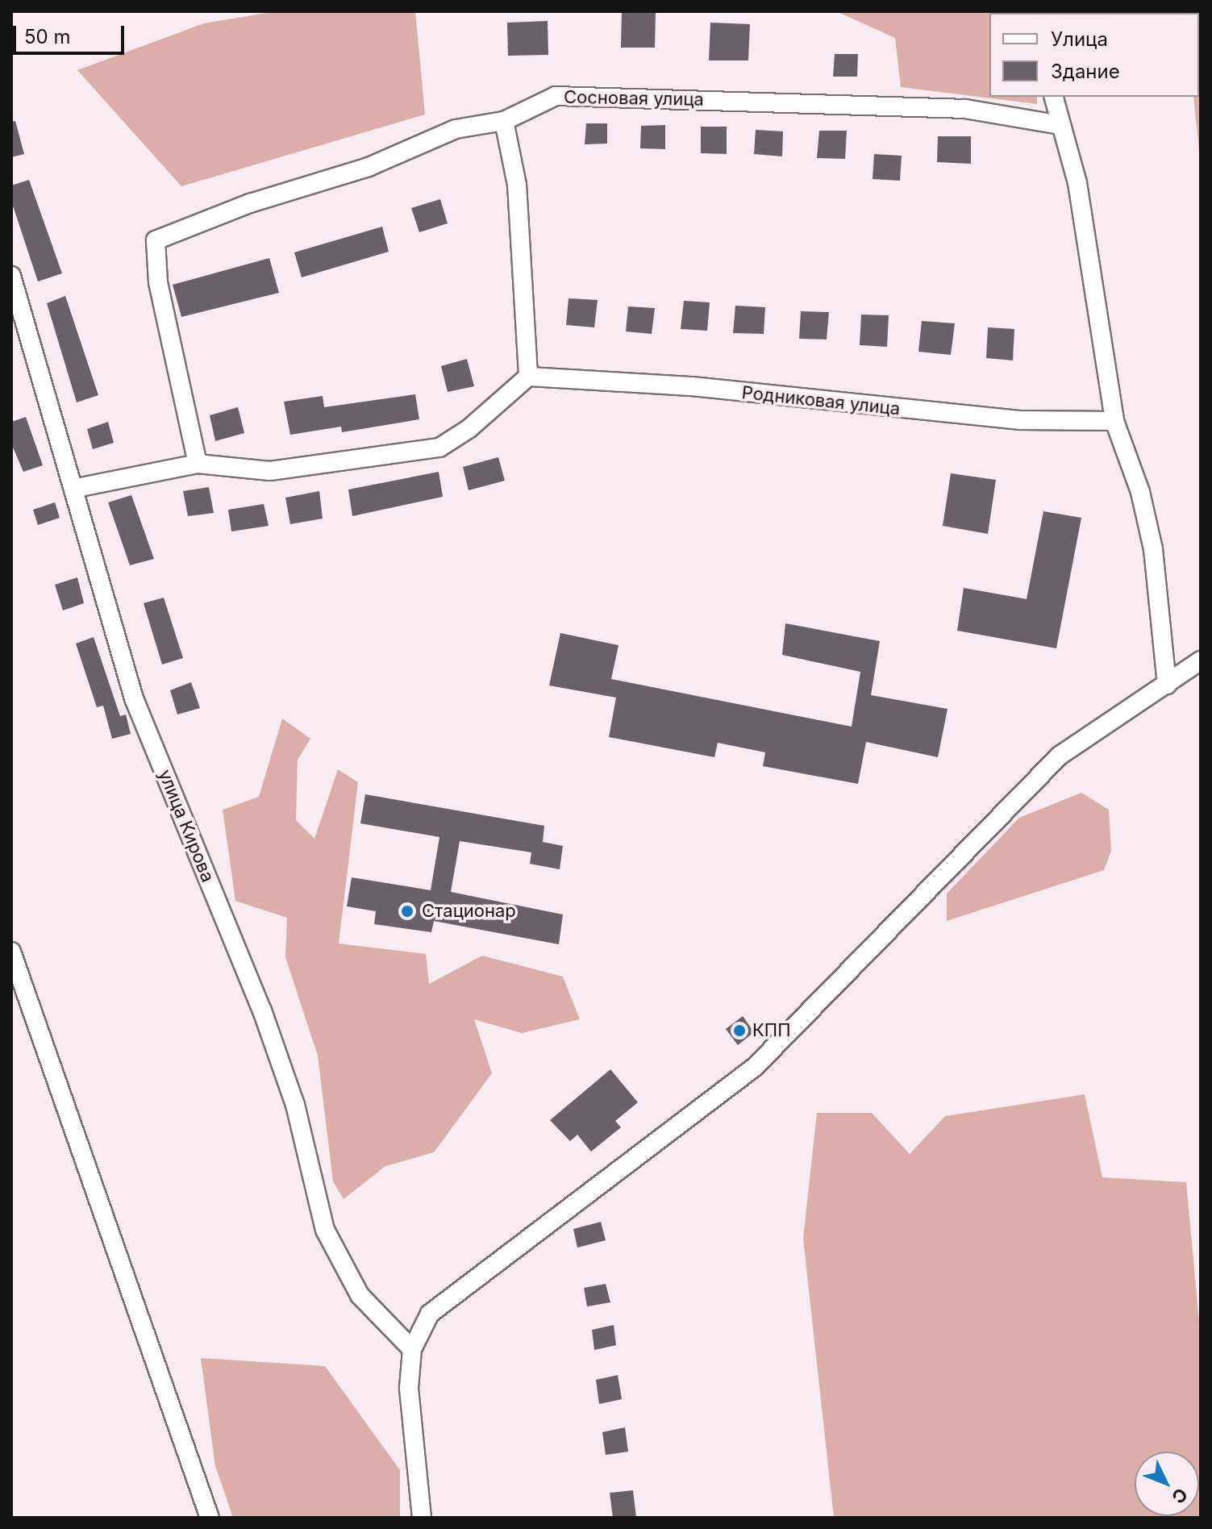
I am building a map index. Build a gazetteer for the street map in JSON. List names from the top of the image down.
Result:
{
  "streets": {
    "street": ["Сосновая улица", "Родниковая улица", "улица Кирова"]
  },
  "places": ["Стационар", "КПП"],
  "legend": ["Улица", "Здание"],
  "scale_bar": "50 m",
  "north": "bottom right"
}
